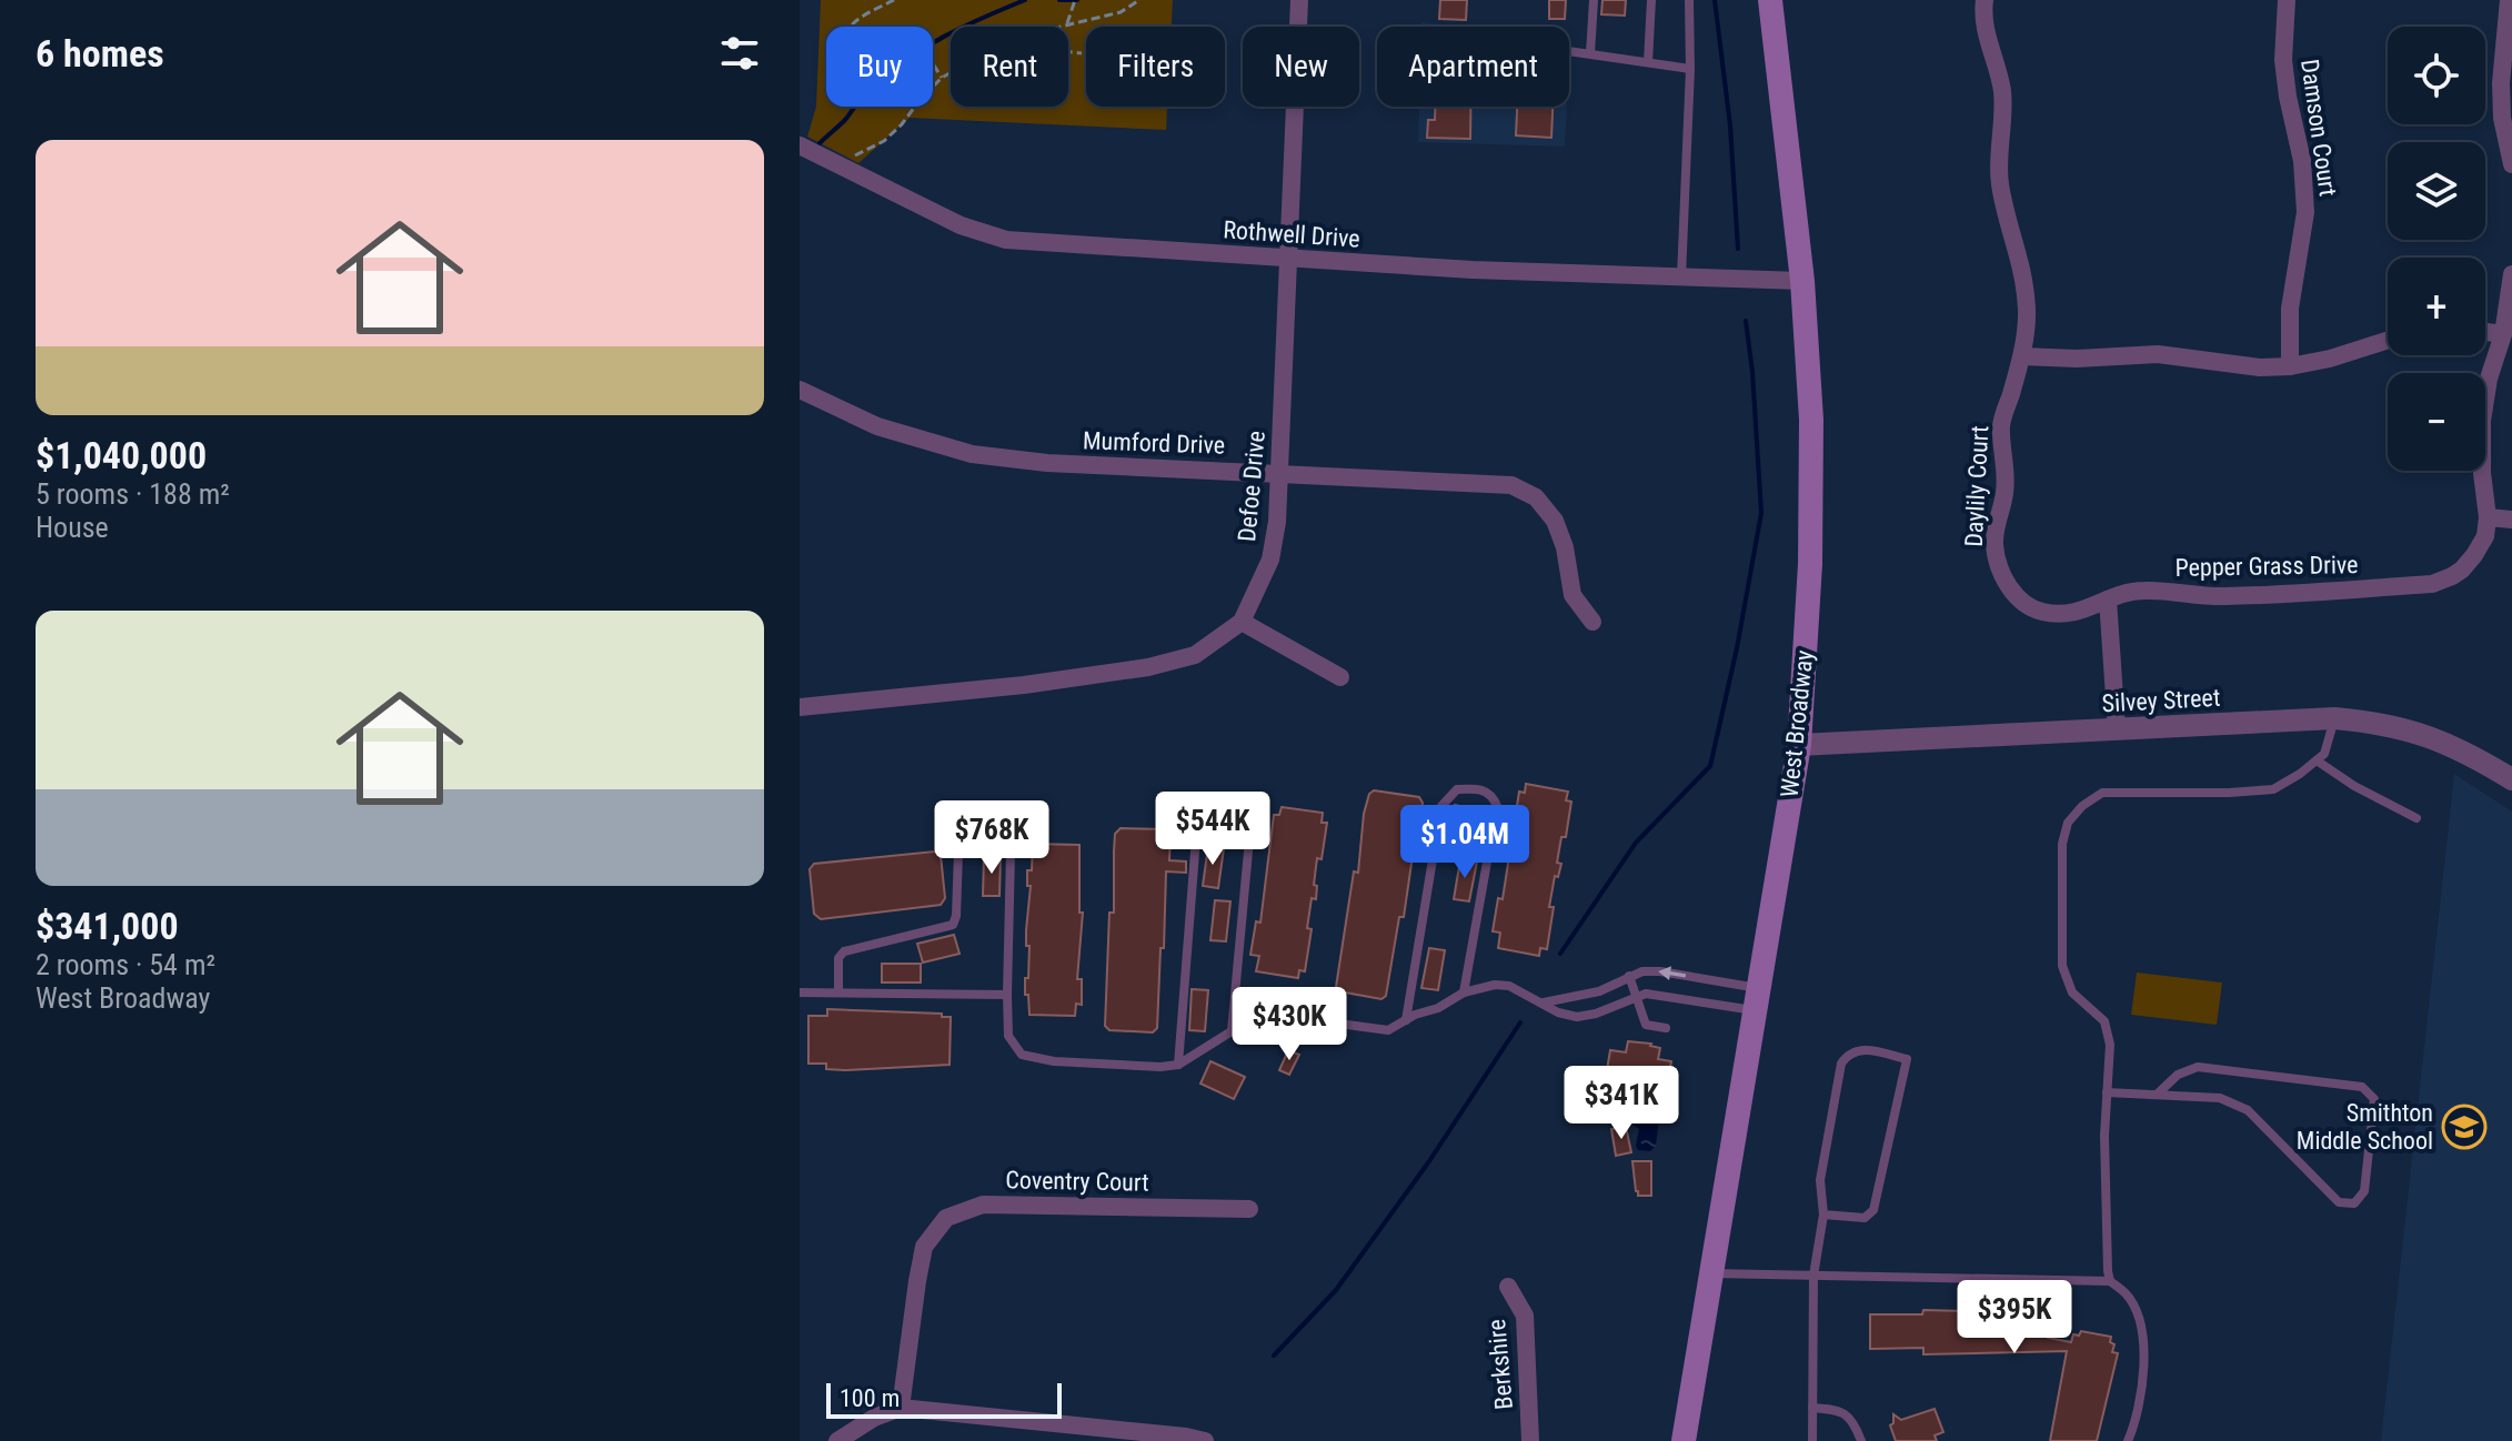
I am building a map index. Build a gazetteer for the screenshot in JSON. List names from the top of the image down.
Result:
{
  "streets": {
    "main road": ["West Broadway"],
    "street": [
      "Damson Court",
      "Rothwell Drive",
      "Mumford Drive",
      "Defoe Drive",
      "Daylily Court",
      "Pepper Grass Drive",
      "Silvey Street",
      "Coventry Court",
      "Berkshire"
    ]
  },
  "crossings": [
    ["Rothwell Drive", "Defoe Drive"],
    ["Rothwell Drive", "West Broadway"],
    ["Mumford Drive", "Defoe Drive"],
    ["Daylily Court", "Pepper Grass Drive"],
    ["Silvey Street", "West Broadway"]
  ],
  "places": {
    "school or university": ["Smithton Middle School"]
  },
  "scale_bar": "100 m",
  "page": {
    "heading": "6 homes",
    "map_buttons": ["+", "−"],
    "chip": [
      "Buy",
      "Rent",
      "Filters",
      "New",
      "Apartment"
    ],
    "list": [
      {
        "name": "$1,040,000",
        "note": "5 rooms · 188 m² · House"
      },
      {
        "name": "$341,000",
        "note": "2 rooms · 54 m² · West Broadway"
      }
    ],
    "price": [
      "$544K",
      "$768K",
      "$1.04M",
      "$430K",
      "$341K",
      "$395K"
    ],
    "scale": "100 m"
  }
}
